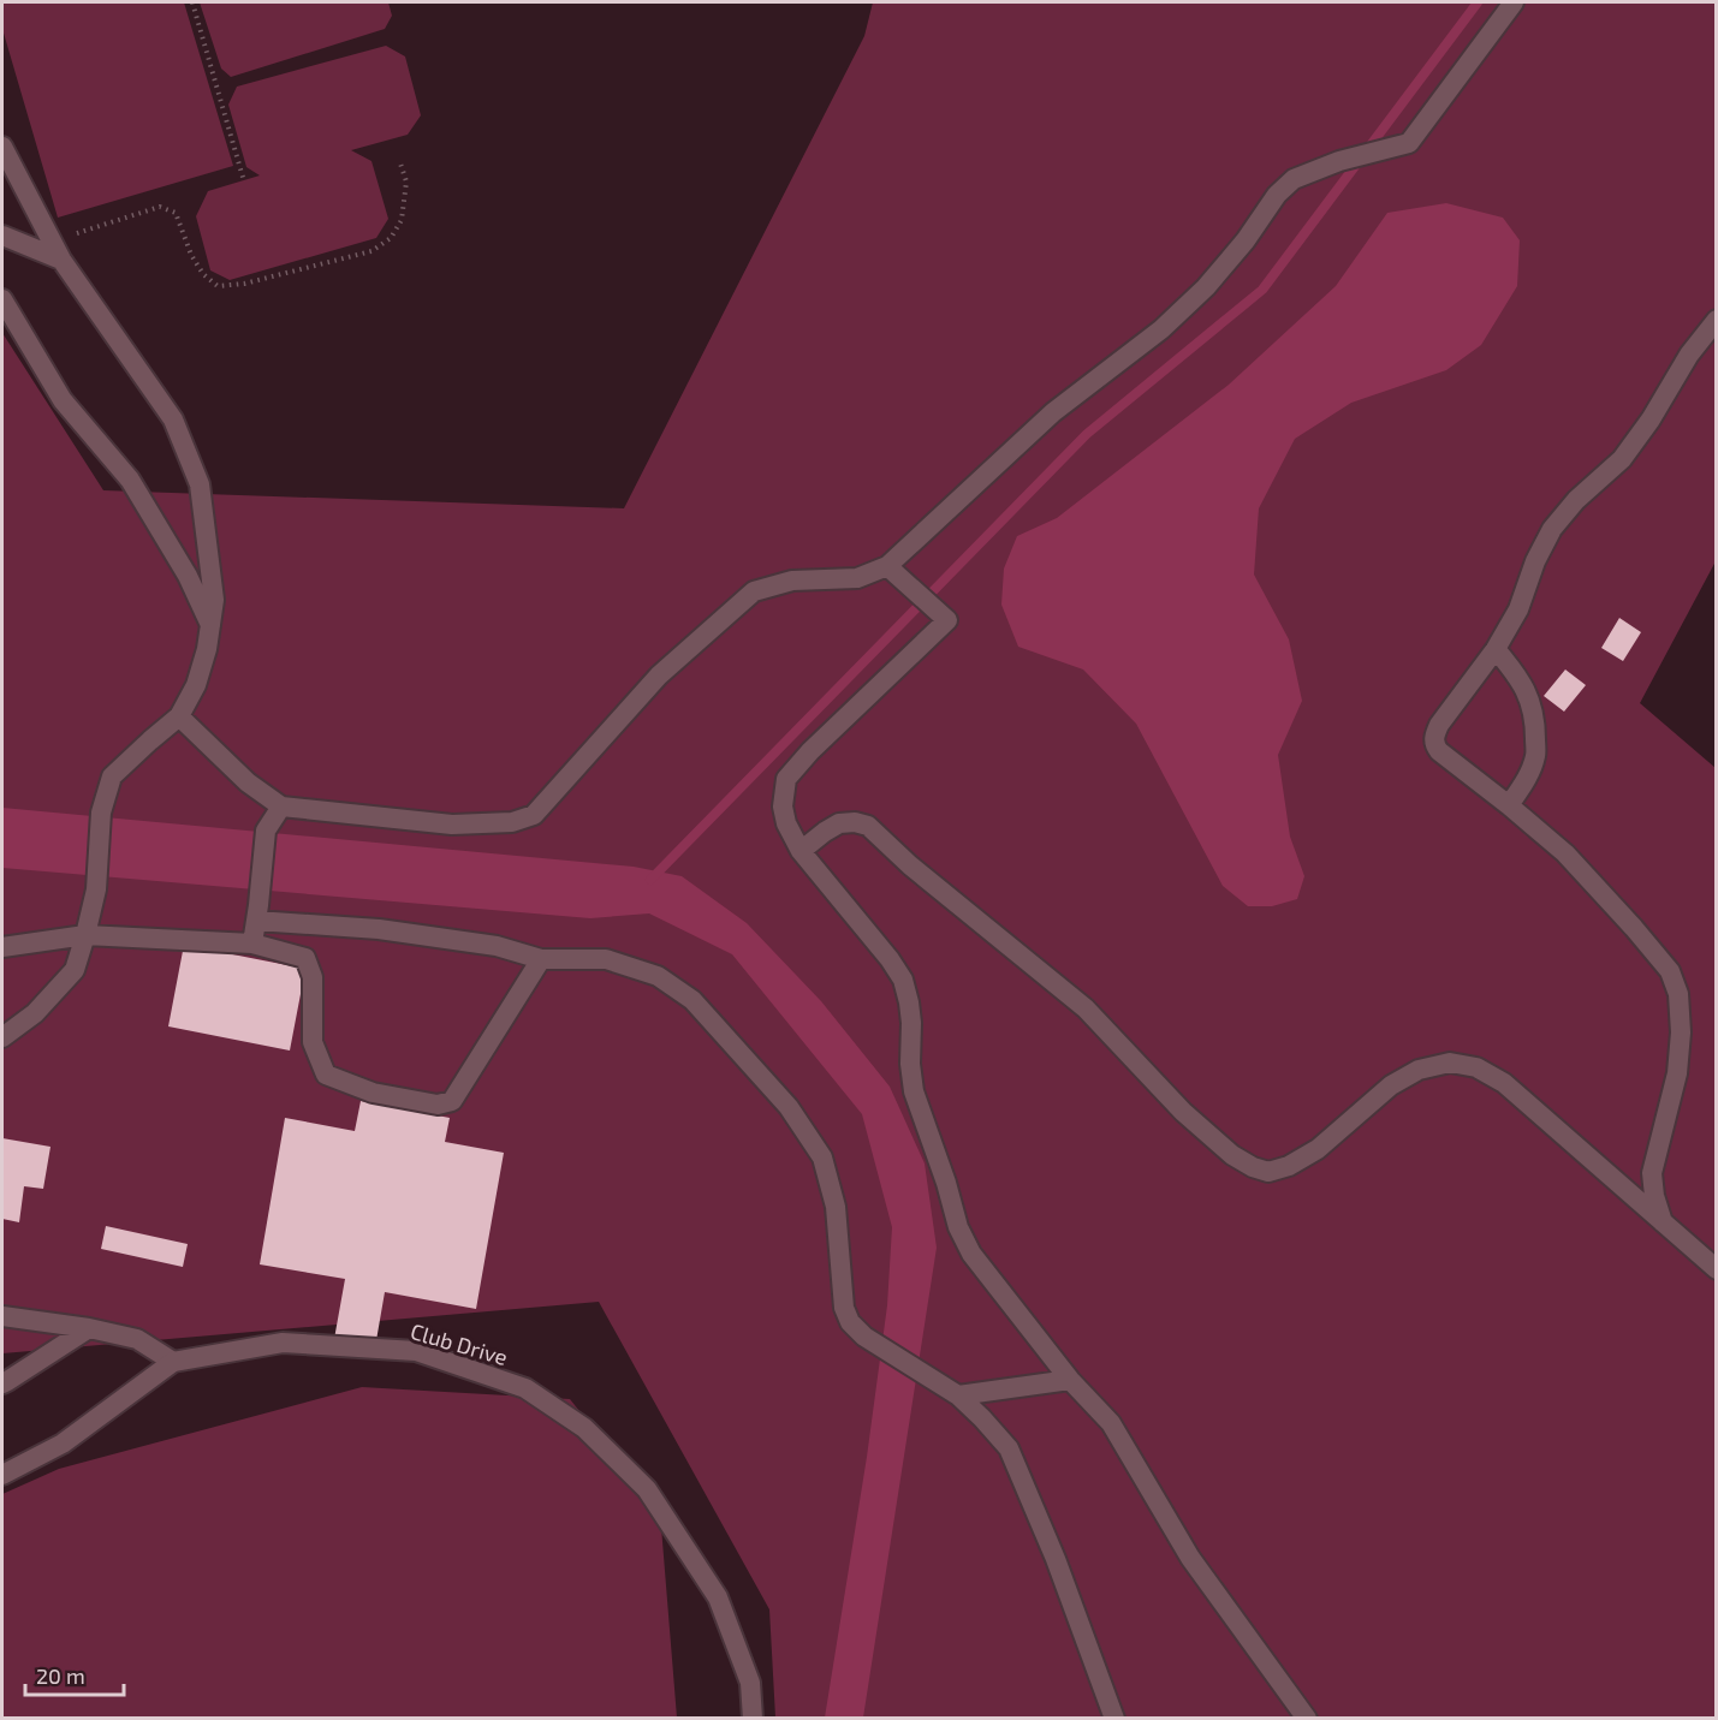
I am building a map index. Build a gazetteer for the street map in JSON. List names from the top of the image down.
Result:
{
  "streets": {
    "street": ["Club Drive"]
  },
  "scale_bar": "20 m"
}
